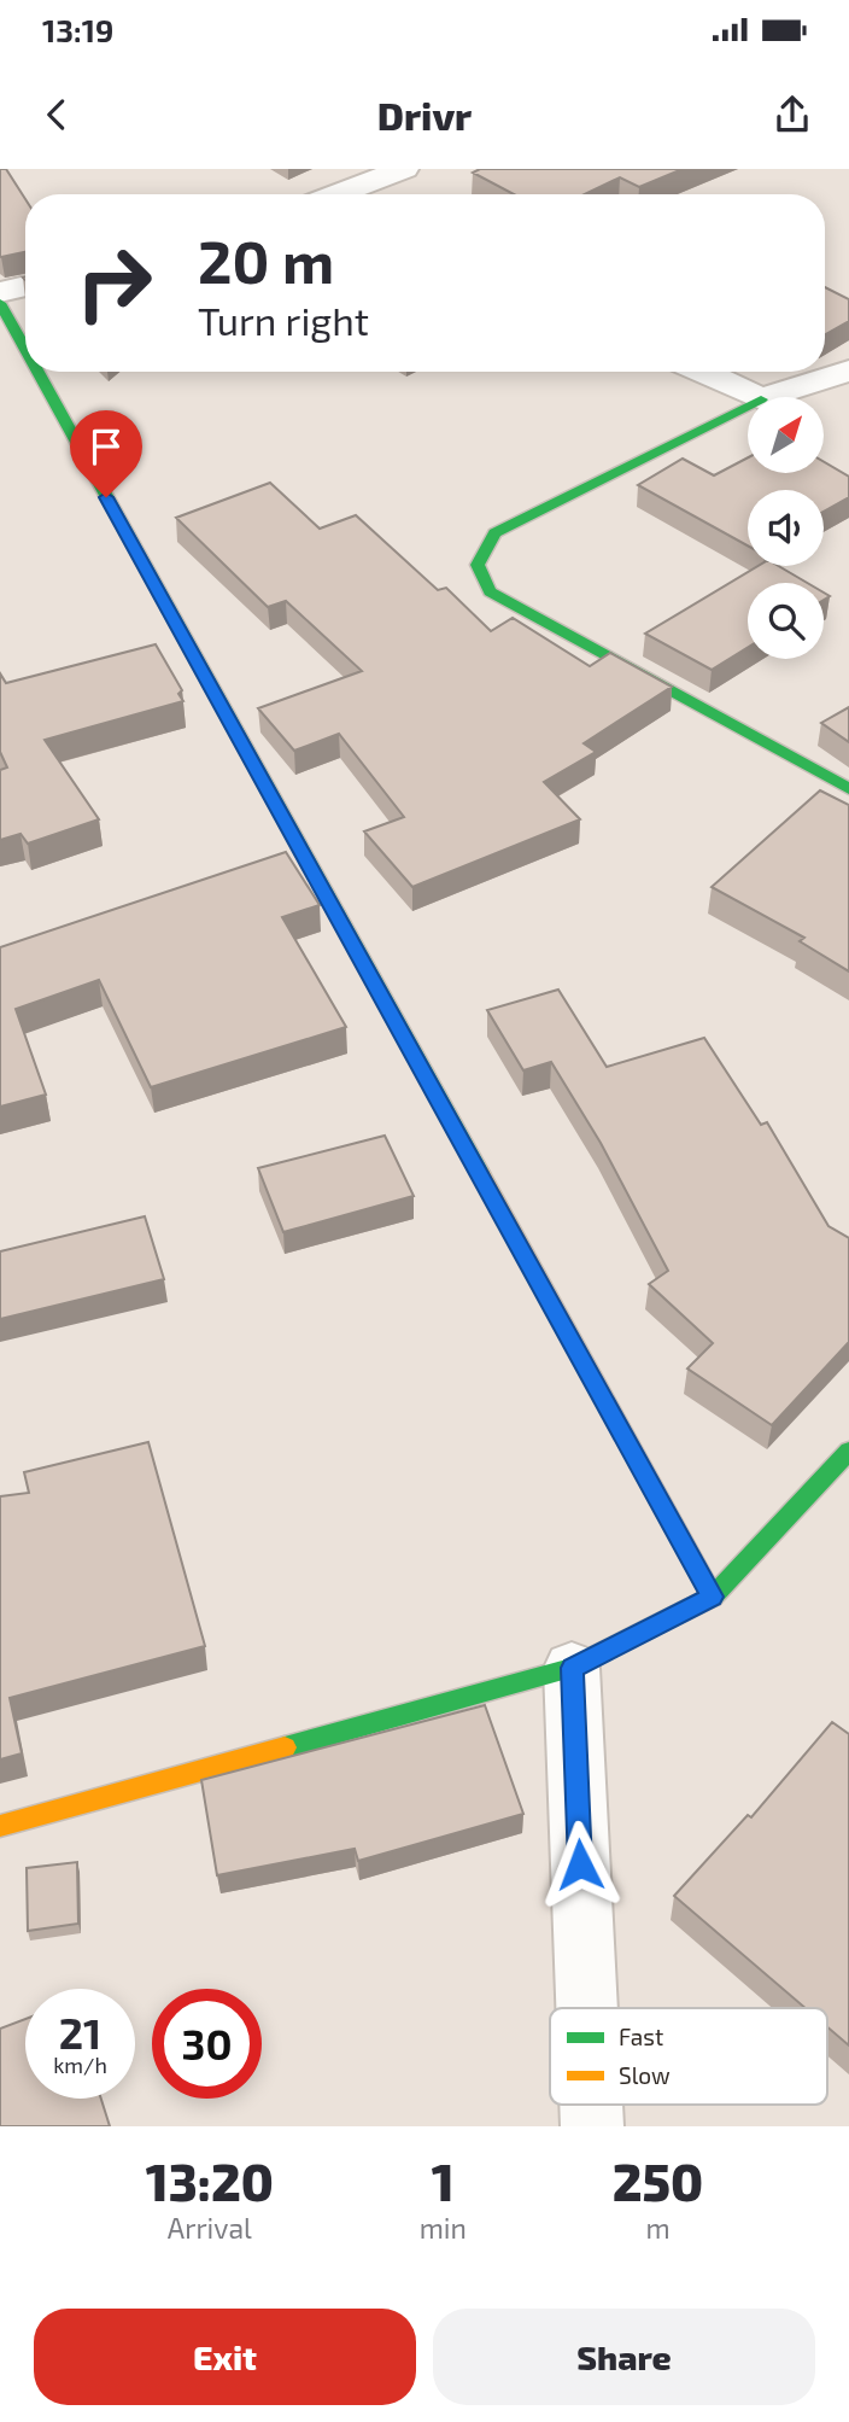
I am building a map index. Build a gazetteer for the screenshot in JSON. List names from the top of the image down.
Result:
{
  "legend": ["Fast", "Slow"],
  "north": "top right",
  "page": {
    "status": "13:19",
    "header": "Drivr",
    "turn": ["20 m", "Turn right"],
    "speed": "21 km/h",
    "limit": "30",
    "eta": [
      "13:20",
      "Arrival",
      "1",
      "min",
      "250",
      "m"
    ],
    "buttons": ["Exit", "Share"]
  }
}
